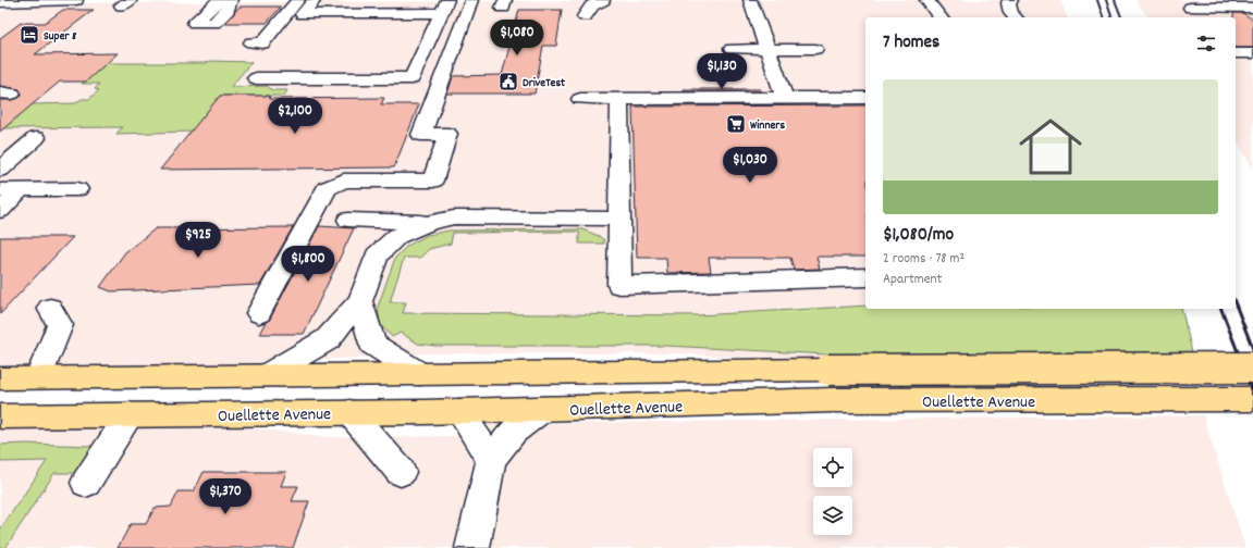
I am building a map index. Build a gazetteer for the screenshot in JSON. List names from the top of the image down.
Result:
{
  "streets": {
    "main road": ["Ouellette Avenue"]
  },
  "places": {
    "hotel": ["Super 8"],
    "public building": ["DriveTest"],
    "supermarket": ["Winners"]
  },
  "page": {
    "heading": "7 homes",
    "price": [
      "$1,080",
      "$1,130",
      "$2,100",
      "$1,030",
      "$925",
      "$1,800",
      "$1,370"
    ],
    "list": [
      {
        "name": "$1,080/mo",
        "note": "2 rooms · 78 m² · Apartment"
      }
    ]
  }
}
